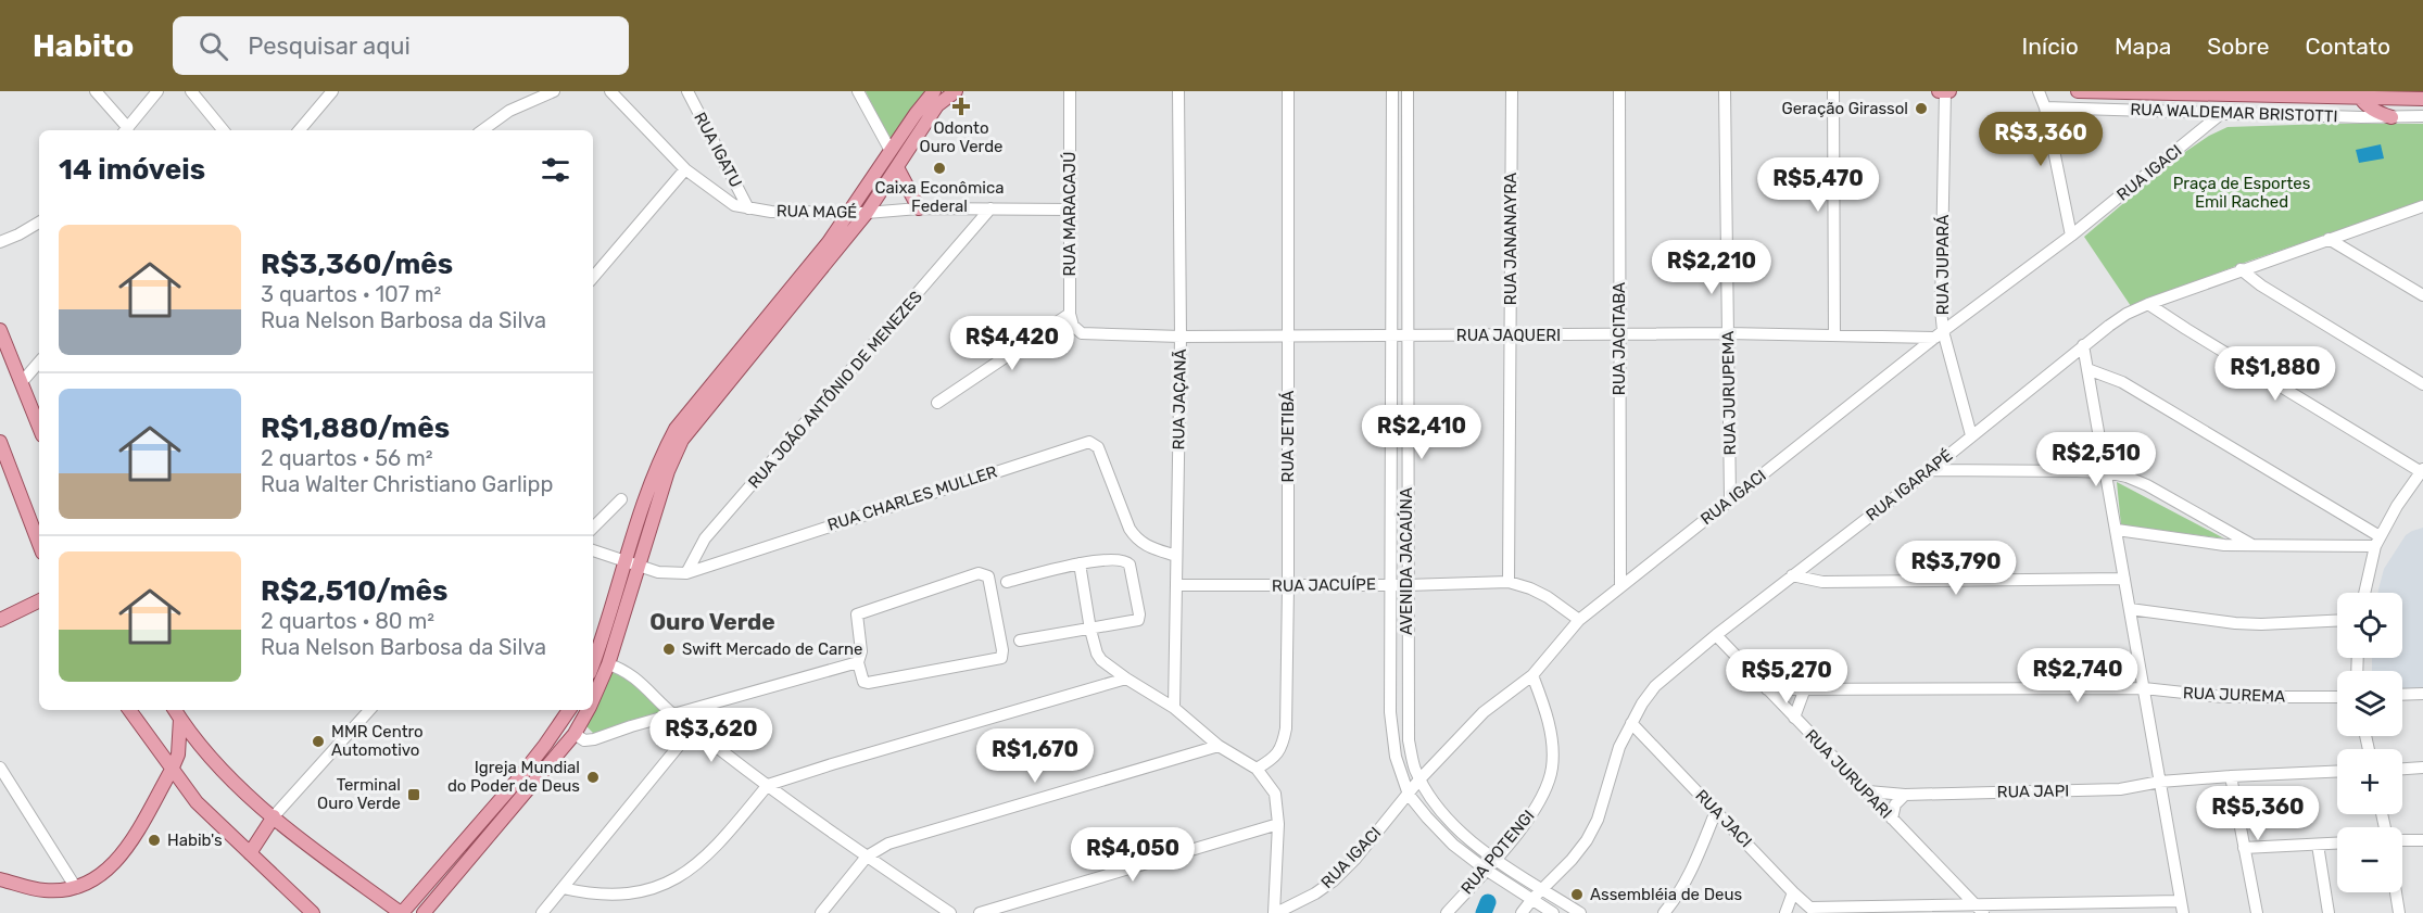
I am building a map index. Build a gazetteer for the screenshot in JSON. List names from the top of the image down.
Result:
{
  "streets": {
    "street": [
      "RUA WALDEMAR BRISTOTTI",
      "RUA IGATU",
      "RUA IGACI",
      "RUA MAGÉ",
      "RUA MARACAJÚ",
      "RUA JANANAYRA",
      "RUA JUPARÁ",
      "RUA JAQUERI",
      "RUA JACITABA",
      "RUA JOÃO ANTÔNIO DE MENEZES",
      "RUA JURUPEMA",
      "RUA JAÇANÃ",
      "RUA JETIBÁ",
      "RUA IGARAPÉ",
      "RUA CHARLES MULLER",
      "AVENIDA JACAÚNA",
      "RUA JACUÍPE",
      "RUA JUREMA",
      "RUA JURUPARI",
      "RUA JAPI",
      "RUA JACI",
      "RUA POTENGI"
    ]
  },
  "crossings": [
    ["RUA WALDEMAR BRISTOTTI", "RUA IGACI"],
    ["RUA IGATU", "RUA MAGÉ"],
    ["RUA IGACI", "RUA JUPARÁ"],
    ["RUA IGACI", "RUA JAQUERI"],
    ["RUA IGACI", "RUA JACITABA"],
    ["RUA IGACI", "RUA JURUPEMA"],
    ["RUA IGACI", "AVENIDA JACAÚNA"],
    ["RUA IGACI", "RUA JACUÍPE"],
    ["RUA IGACI", "RUA POTENGI"],
    ["RUA MAGÉ", "RUA MARACAJÚ"],
    ["RUA MAGÉ", "RUA JOÃO ANTÔNIO DE MENEZES"],
    ["RUA MARACAJÚ", "RUA JAQUERI"],
    ["RUA JANANAYRA", "RUA JAQUERI"],
    ["RUA JANANAYRA", "RUA JACUÍPE"],
    ["RUA JUPARÁ", "RUA JAQUERI"],
    ["RUA JUPARÁ", "RUA IGARAPÉ"],
    ["RUA JAQUERI", "RUA JACITABA"],
    ["RUA JAQUERI", "RUA JURUPEMA"],
    ["RUA JAQUERI", "RUA JAÇANÃ"],
    ["RUA JAQUERI", "RUA JETIBÁ"],
    ["RUA JAQUERI", "AVENIDA JACAÚNA"],
    ["RUA JOÃO ANTÔNIO DE MENEZES", "RUA CHARLES MULLER"],
    ["RUA JAÇANÃ", "RUA CHARLES MULLER"],
    ["RUA JAÇANÃ", "RUA JACUÍPE"],
    ["RUA JETIBÁ", "RUA JACUÍPE"],
    ["RUA IGARAPÉ", "AVENIDA JACAÚNA"],
    ["RUA IGARAPÉ", "RUA JURUPARI"],
    ["RUA IGARAPÉ", "RUA JACI"],
    ["AVENIDA JACAÚNA", "RUA JACUÍPE"],
    ["AVENIDA JACAÚNA", "RUA POTENGI"],
    ["RUA JUREMA", "RUA JURUPARI"],
    ["RUA JURUPARI", "RUA JAPI"]
  ],
  "districts": ["Ouro Verde"],
  "parks": ["Praça de Esportes Emil Rached"],
  "places": {
    "health": ["Odonto Ouro Verde"],
    "other": [
      "Geração Girassol",
      "Caixa Econômica Federal",
      "Swift Mercado de Carne",
      "MMR Centro Automotivo",
      "Igreja Mundial do Poder de Deus",
      "Habib's",
      "Assembléia de Deus"
    ],
    "transit": ["Terminal Ouro Verde"]
  },
  "page": {
    "header": "Habito",
    "search": "Pesquisar aqui",
    "nav": [
      "Início",
      "Mapa",
      "Sobre",
      "Contato"
    ],
    "price": [
      "R$3,360",
      "R$5,470",
      "R$2,210",
      "R$4,420",
      "R$1,880",
      "R$2,410",
      "R$2,510",
      "R$3,790",
      "R$2,740",
      "R$5,270",
      "R$3,620",
      "R$1,670",
      "R$5,360",
      "R$4,050"
    ],
    "heading": "14 imóveis",
    "list": [
      {
        "name": "R$3,360/mês",
        "note": "3 quartos · 107 m² · Rua Nelson Barbosa da Silva"
      },
      {
        "name": "R$1,880/mês",
        "note": "2 quartos · 56 m² · Rua Walter Christiano Garlipp"
      },
      {
        "name": "R$2,510/mês",
        "note": "2 quartos · 80 m² · Rua Nelson Barbosa da Silva"
      }
    ],
    "map_buttons": ["+", "−"]
  }
}
